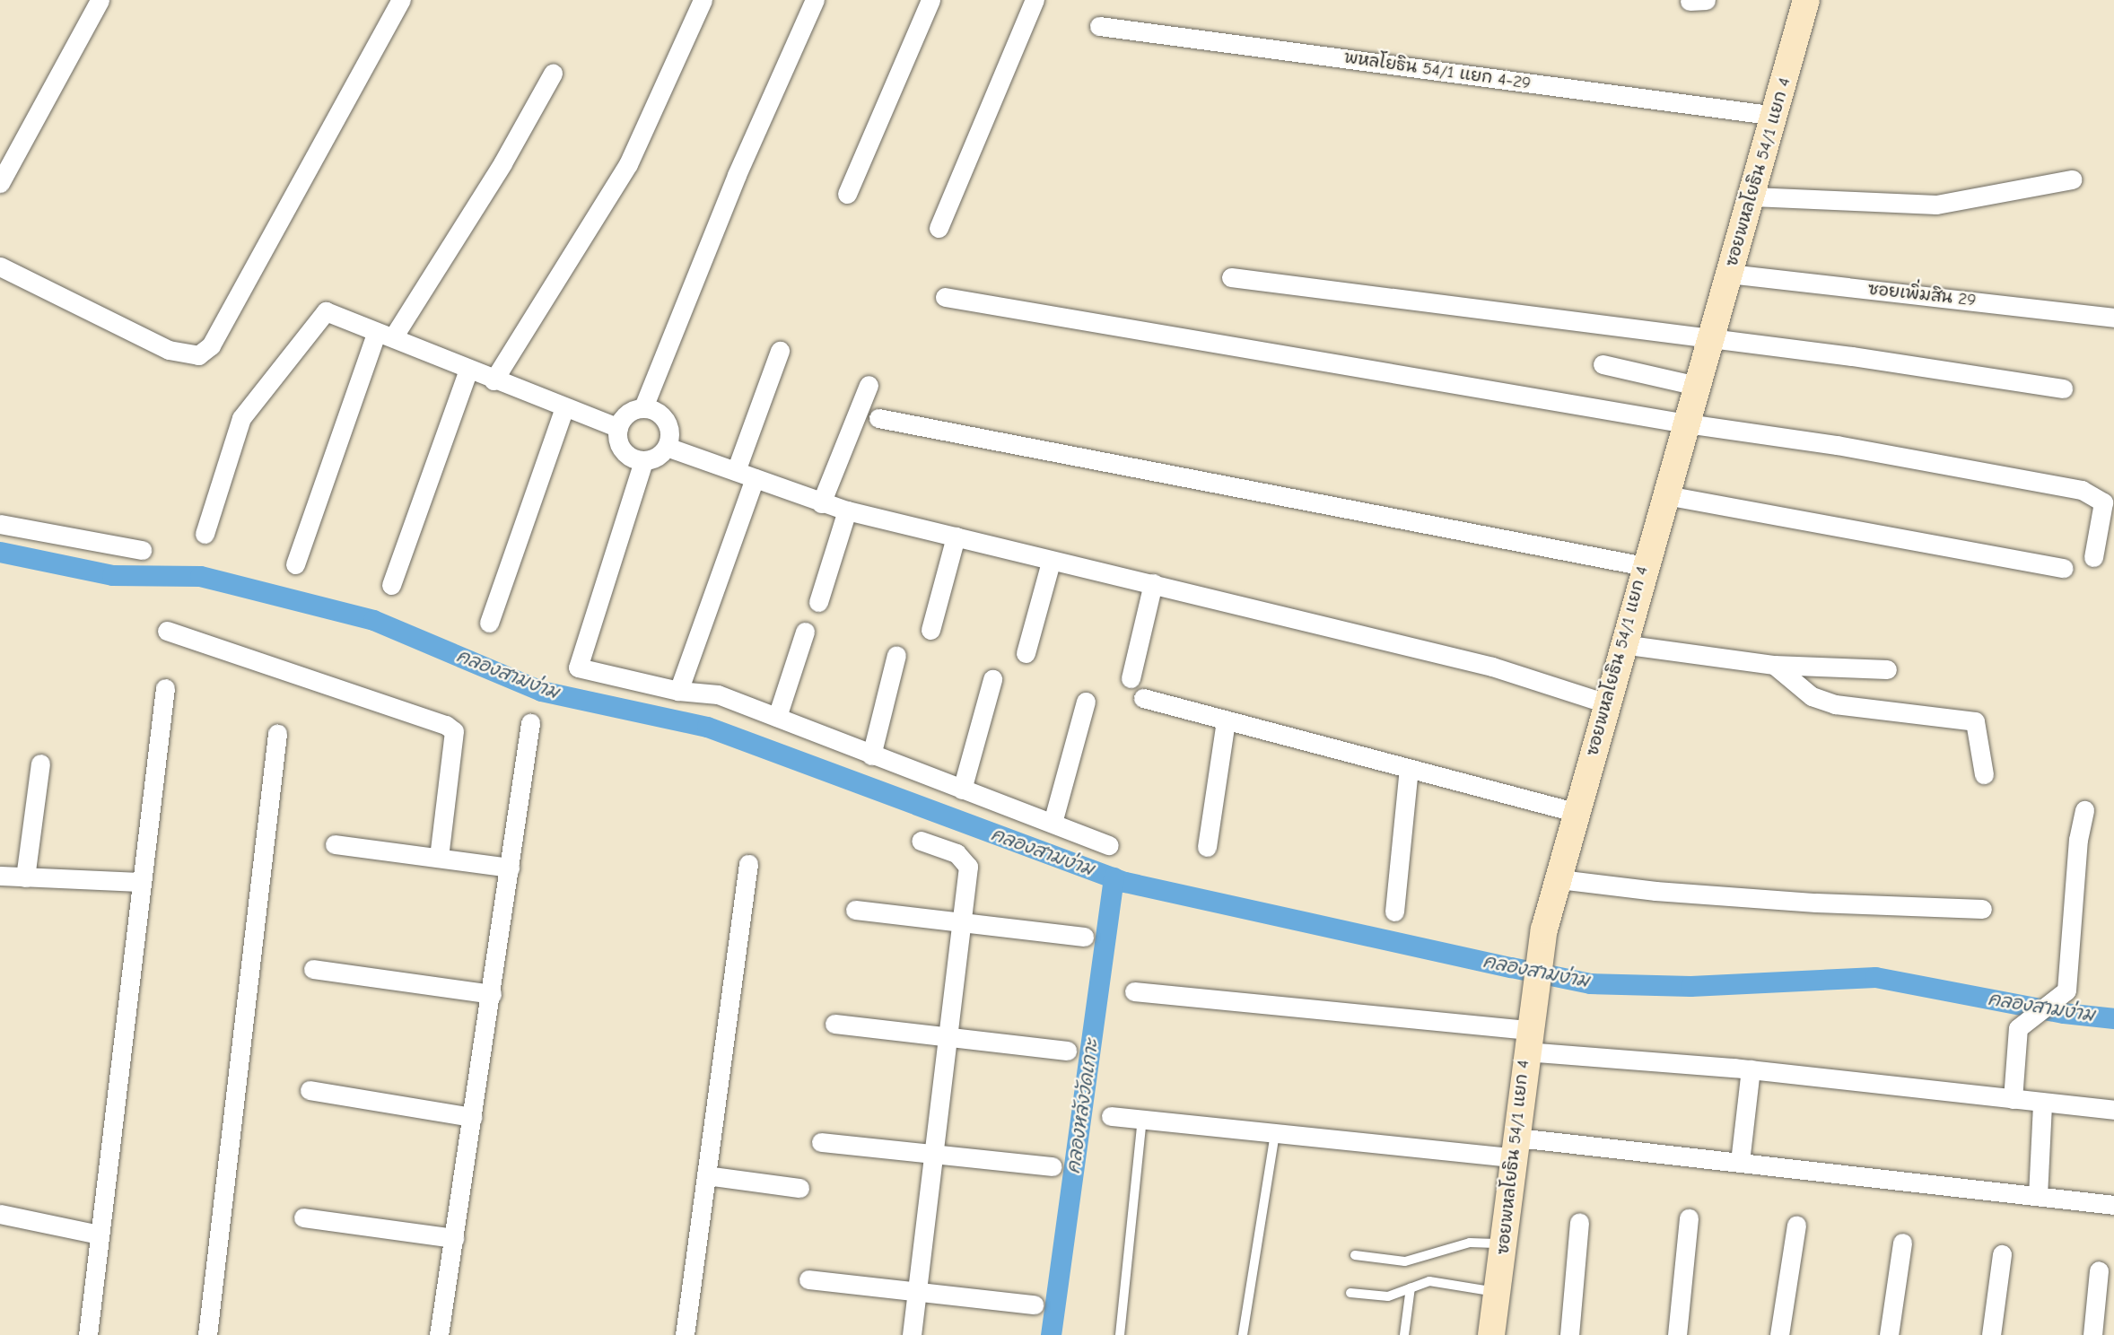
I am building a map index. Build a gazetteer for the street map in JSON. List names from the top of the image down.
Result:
{
  "streets": {
    "street": ["พหลโยธิน 54/1 แยก 4-29", "ซอยพหลโยธิน 54/1 แยก 4", "ซอยเพิ่มสิน 29"]
  },
  "crossings": [
    ["พหลโยธิน 54/1 แยก 4-29", "ซอยพหลโยธิน 54/1 แยก 4"],
    ["ซอยพหลโยธิน 54/1 แยก 4", "ซอยเพิ่มสิน 29"]
  ],
  "water": ["คลองสามง่าม", "คลองหลังวัดเกาะ"]
}
